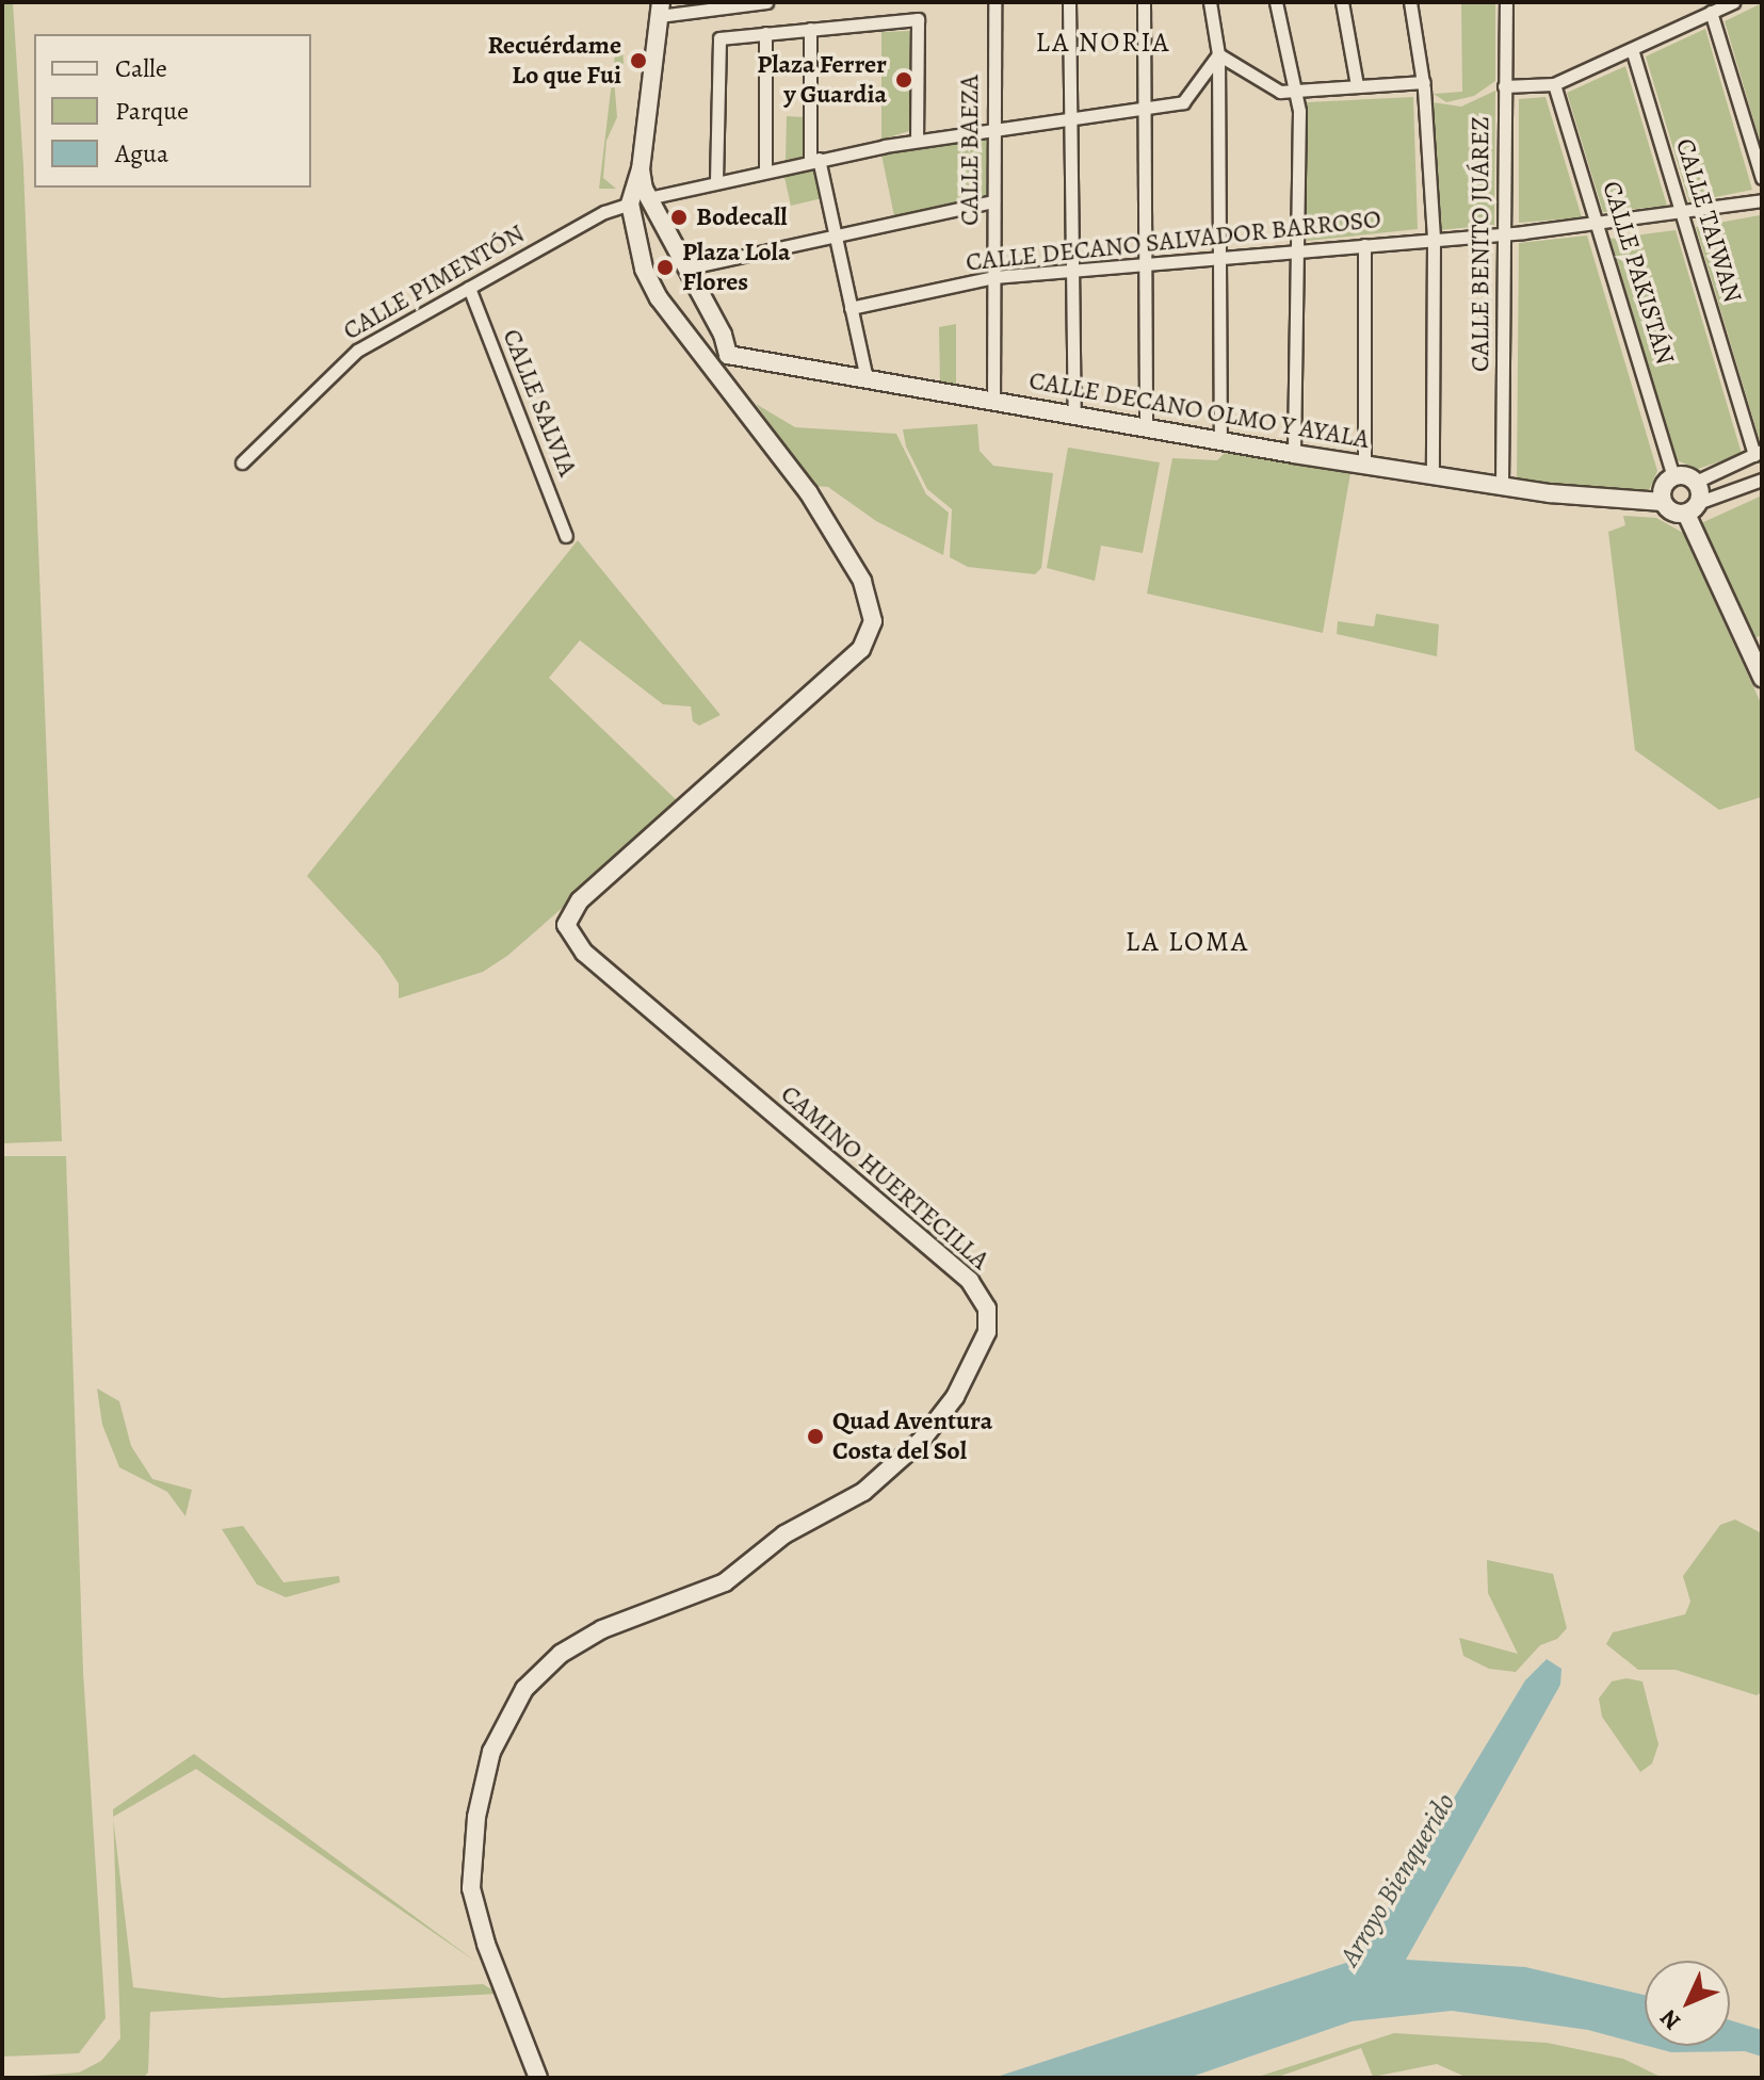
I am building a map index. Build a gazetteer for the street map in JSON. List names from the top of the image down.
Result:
{
  "streets": {
    "street": [
      "CALLE BAEZA",
      "CALLE TAIWAN",
      "CALLE DECANO SALVADOR BARROSO",
      "CALLE BENITO JUÁREZ",
      "CALLE PAKISTÁN",
      "CALLE PIMENTÓN",
      "CALLE SALVIA",
      "CALLE DECANO OLMO Y AYALA",
      "CAMINO HUERTECILLA"
    ]
  },
  "crossings": [
    ["CALLE BAEZA", "CALLE DECANO SALVADOR BARROSO"],
    ["CALLE BAEZA", "CALLE DECANO OLMO Y AYALA"],
    ["CALLE TAIWAN", "CALLE DECANO SALVADOR BARROSO"],
    ["CALLE DECANO SALVADOR BARROSO", "CALLE BENITO JUÁREZ"],
    ["CALLE DECANO SALVADOR BARROSO", "CALLE PAKISTÁN"],
    ["CALLE BENITO JUÁREZ", "CALLE DECANO OLMO Y AYALA"],
    ["CALLE PAKISTÁN", "CALLE DECANO OLMO Y AYALA"],
    ["CALLE PIMENTÓN", "CALLE SALVIA"]
  ],
  "districts": ["LA NORIA", "LA LOMA"],
  "water": ["Arroyo Bienquerido"],
  "places": [
    "Recuérdame Lo que Fui",
    "Plaza Ferrer y Guardia",
    "Bodecall",
    "Plaza Lola Flores",
    "Quad Aventura Costa del Sol"
  ],
  "legend": ["Calle", "Parque", "Agua"],
  "north": "bottom left"
}
